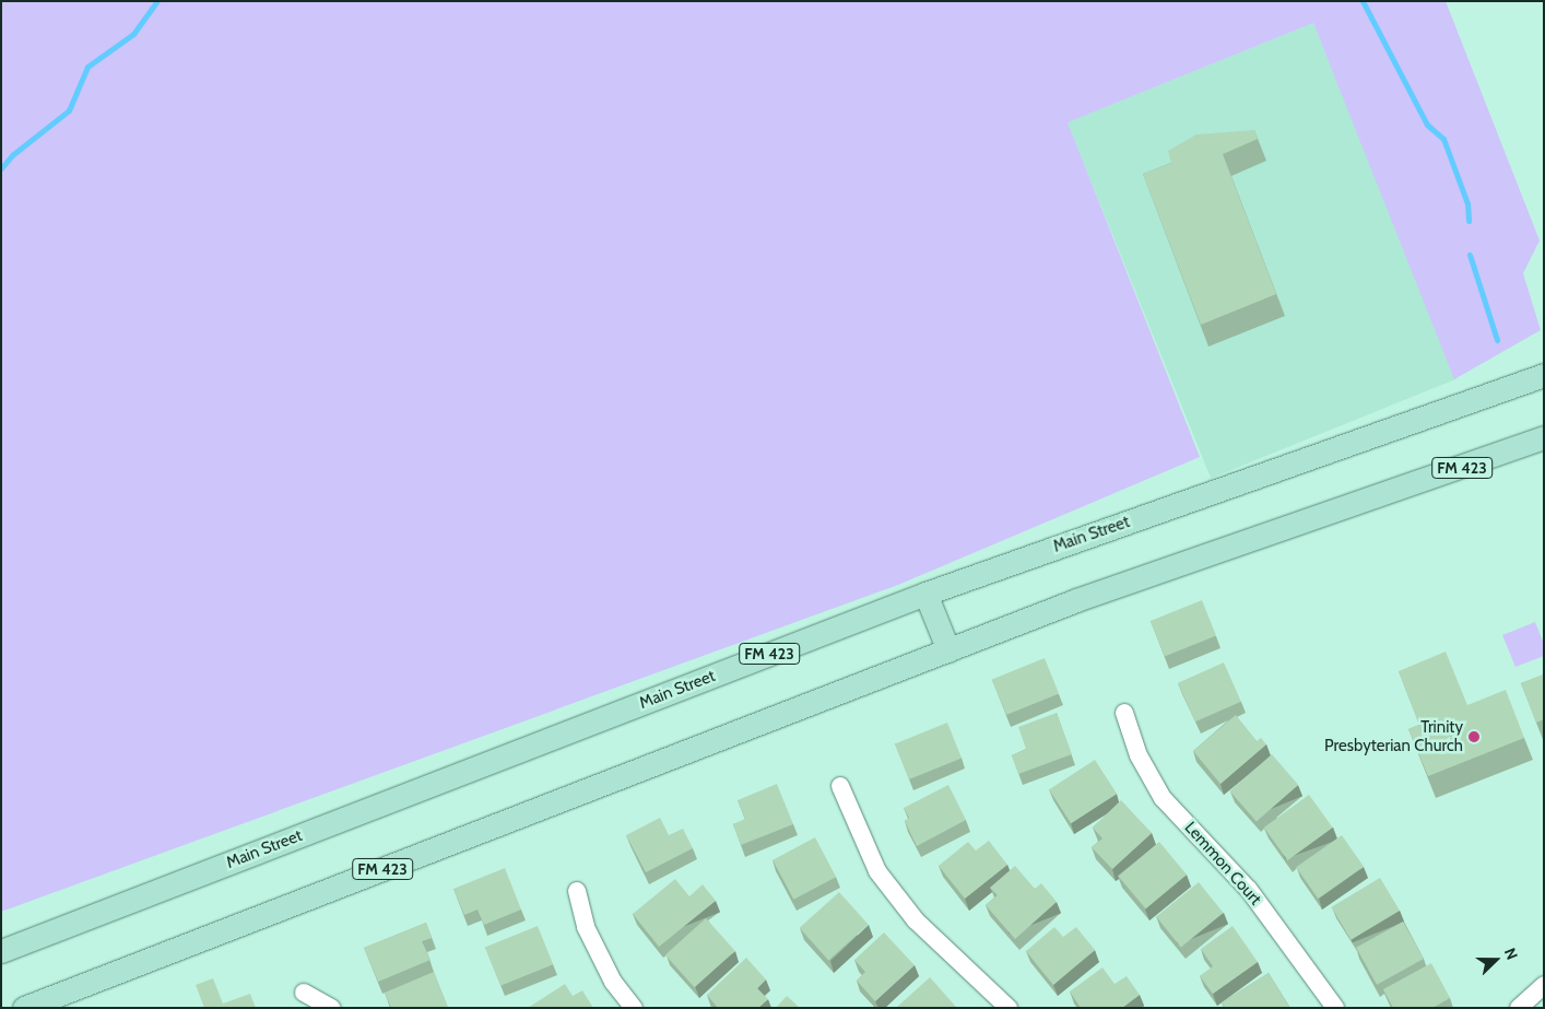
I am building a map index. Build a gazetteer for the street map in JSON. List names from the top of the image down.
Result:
{
  "streets": {
    "main road": ["FM 423", "Main Street"],
    "street": ["Lemmon Court"]
  },
  "places": ["Trinity Presbyterian Church"],
  "north": "right"
}
